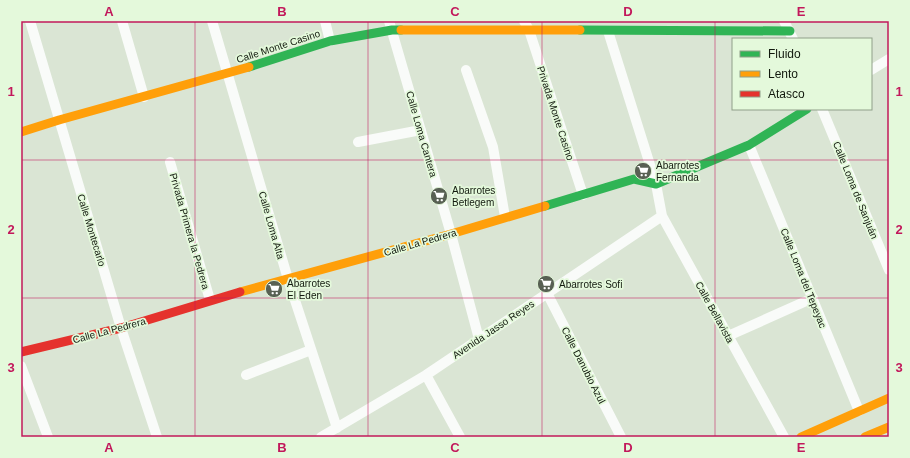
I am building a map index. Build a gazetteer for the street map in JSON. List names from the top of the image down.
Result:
{
  "streets": {
    "street": [
      "Calle Monte Casino",
      "Privada Monte Casino",
      "Calle Loma Cantera",
      "Calle Loma de Sanjuán",
      "Calle Loma Alta",
      "Calle Montecarlo",
      "Privada Primera la Pedrera",
      "Calle La Pedrera",
      "Calle Loma del Tepeyac",
      "Calle Bellavista",
      "Avenida Jasso Reyes",
      "Calle Danubio Azul"
    ]
  },
  "crossings": [
    ["Calle Monte Casino", "Privada Monte Casino"],
    ["Calle Monte Casino", "Calle Loma Cantera"],
    ["Calle Monte Casino", "Calle Loma Alta"],
    ["Calle Monte Casino", "Calle Montecarlo"],
    ["Privada Monte Casino", "Calle La Pedrera"],
    ["Calle Loma Cantera", "Calle La Pedrera"],
    ["Calle Loma Cantera", "Avenida Jasso Reyes"],
    ["Calle Loma Alta", "Calle La Pedrera"],
    ["Calle Loma Alta", "Avenida Jasso Reyes"],
    ["Calle Montecarlo", "Calle La Pedrera"],
    ["Privada Primera la Pedrera", "Calle La Pedrera"],
    ["Calle La Pedrera", "Calle Bellavista"],
    ["Calle Bellavista", "Avenida Jasso Reyes"],
    ["Avenida Jasso Reyes", "Calle Danubio Azul"]
  ],
  "places": {
    "supermarket": [
      "Abarrotes Fernanda",
      "Abarrotes Betlegem",
      "Abarrotes Sofi",
      "Abarrotes El Eden"
    ]
  },
  "legend": ["Fluido", "Lento", "Atasco"],
  "grid": {
    "columns": [
      "A",
      "B",
      "C",
      "D",
      "E"
    ],
    "rows": ["1", "2", "3"]
  }
}
